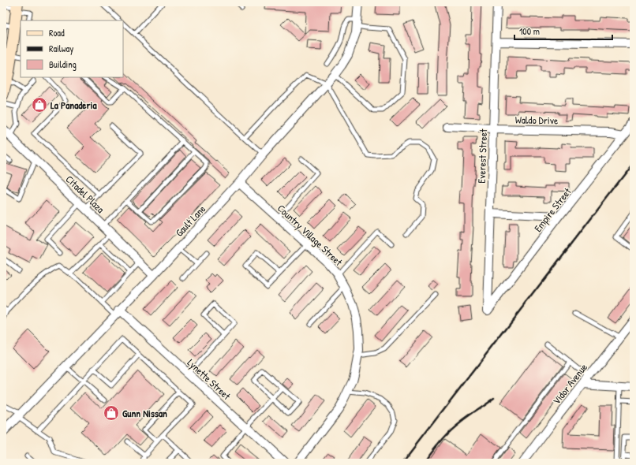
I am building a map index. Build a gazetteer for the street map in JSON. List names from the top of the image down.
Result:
{
  "streets": {
    "street": [
      "Waldo Drive",
      "Everest Street",
      "Citadel Plaza",
      "Empire Street",
      "Gault Lane",
      "Country Village Street",
      "Lynette Street",
      "Vidor Avenue"
    ]
  },
  "crossings": [
    ["Waldo Drive", "Everest Street"],
    ["Waldo Drive", "Empire Street"],
    ["Everest Street", "Empire Street"],
    ["Citadel Plaza", "Gault Lane"],
    ["Gault Lane", "Country Village Street"],
    ["Gault Lane", "Lynette Street"]
  ],
  "places": {
    "shop": ["La Panaderia", "Gunn Nissan"]
  },
  "legend": ["Road", "Railway", "Building"],
  "scale_bar": "100 m"
}
